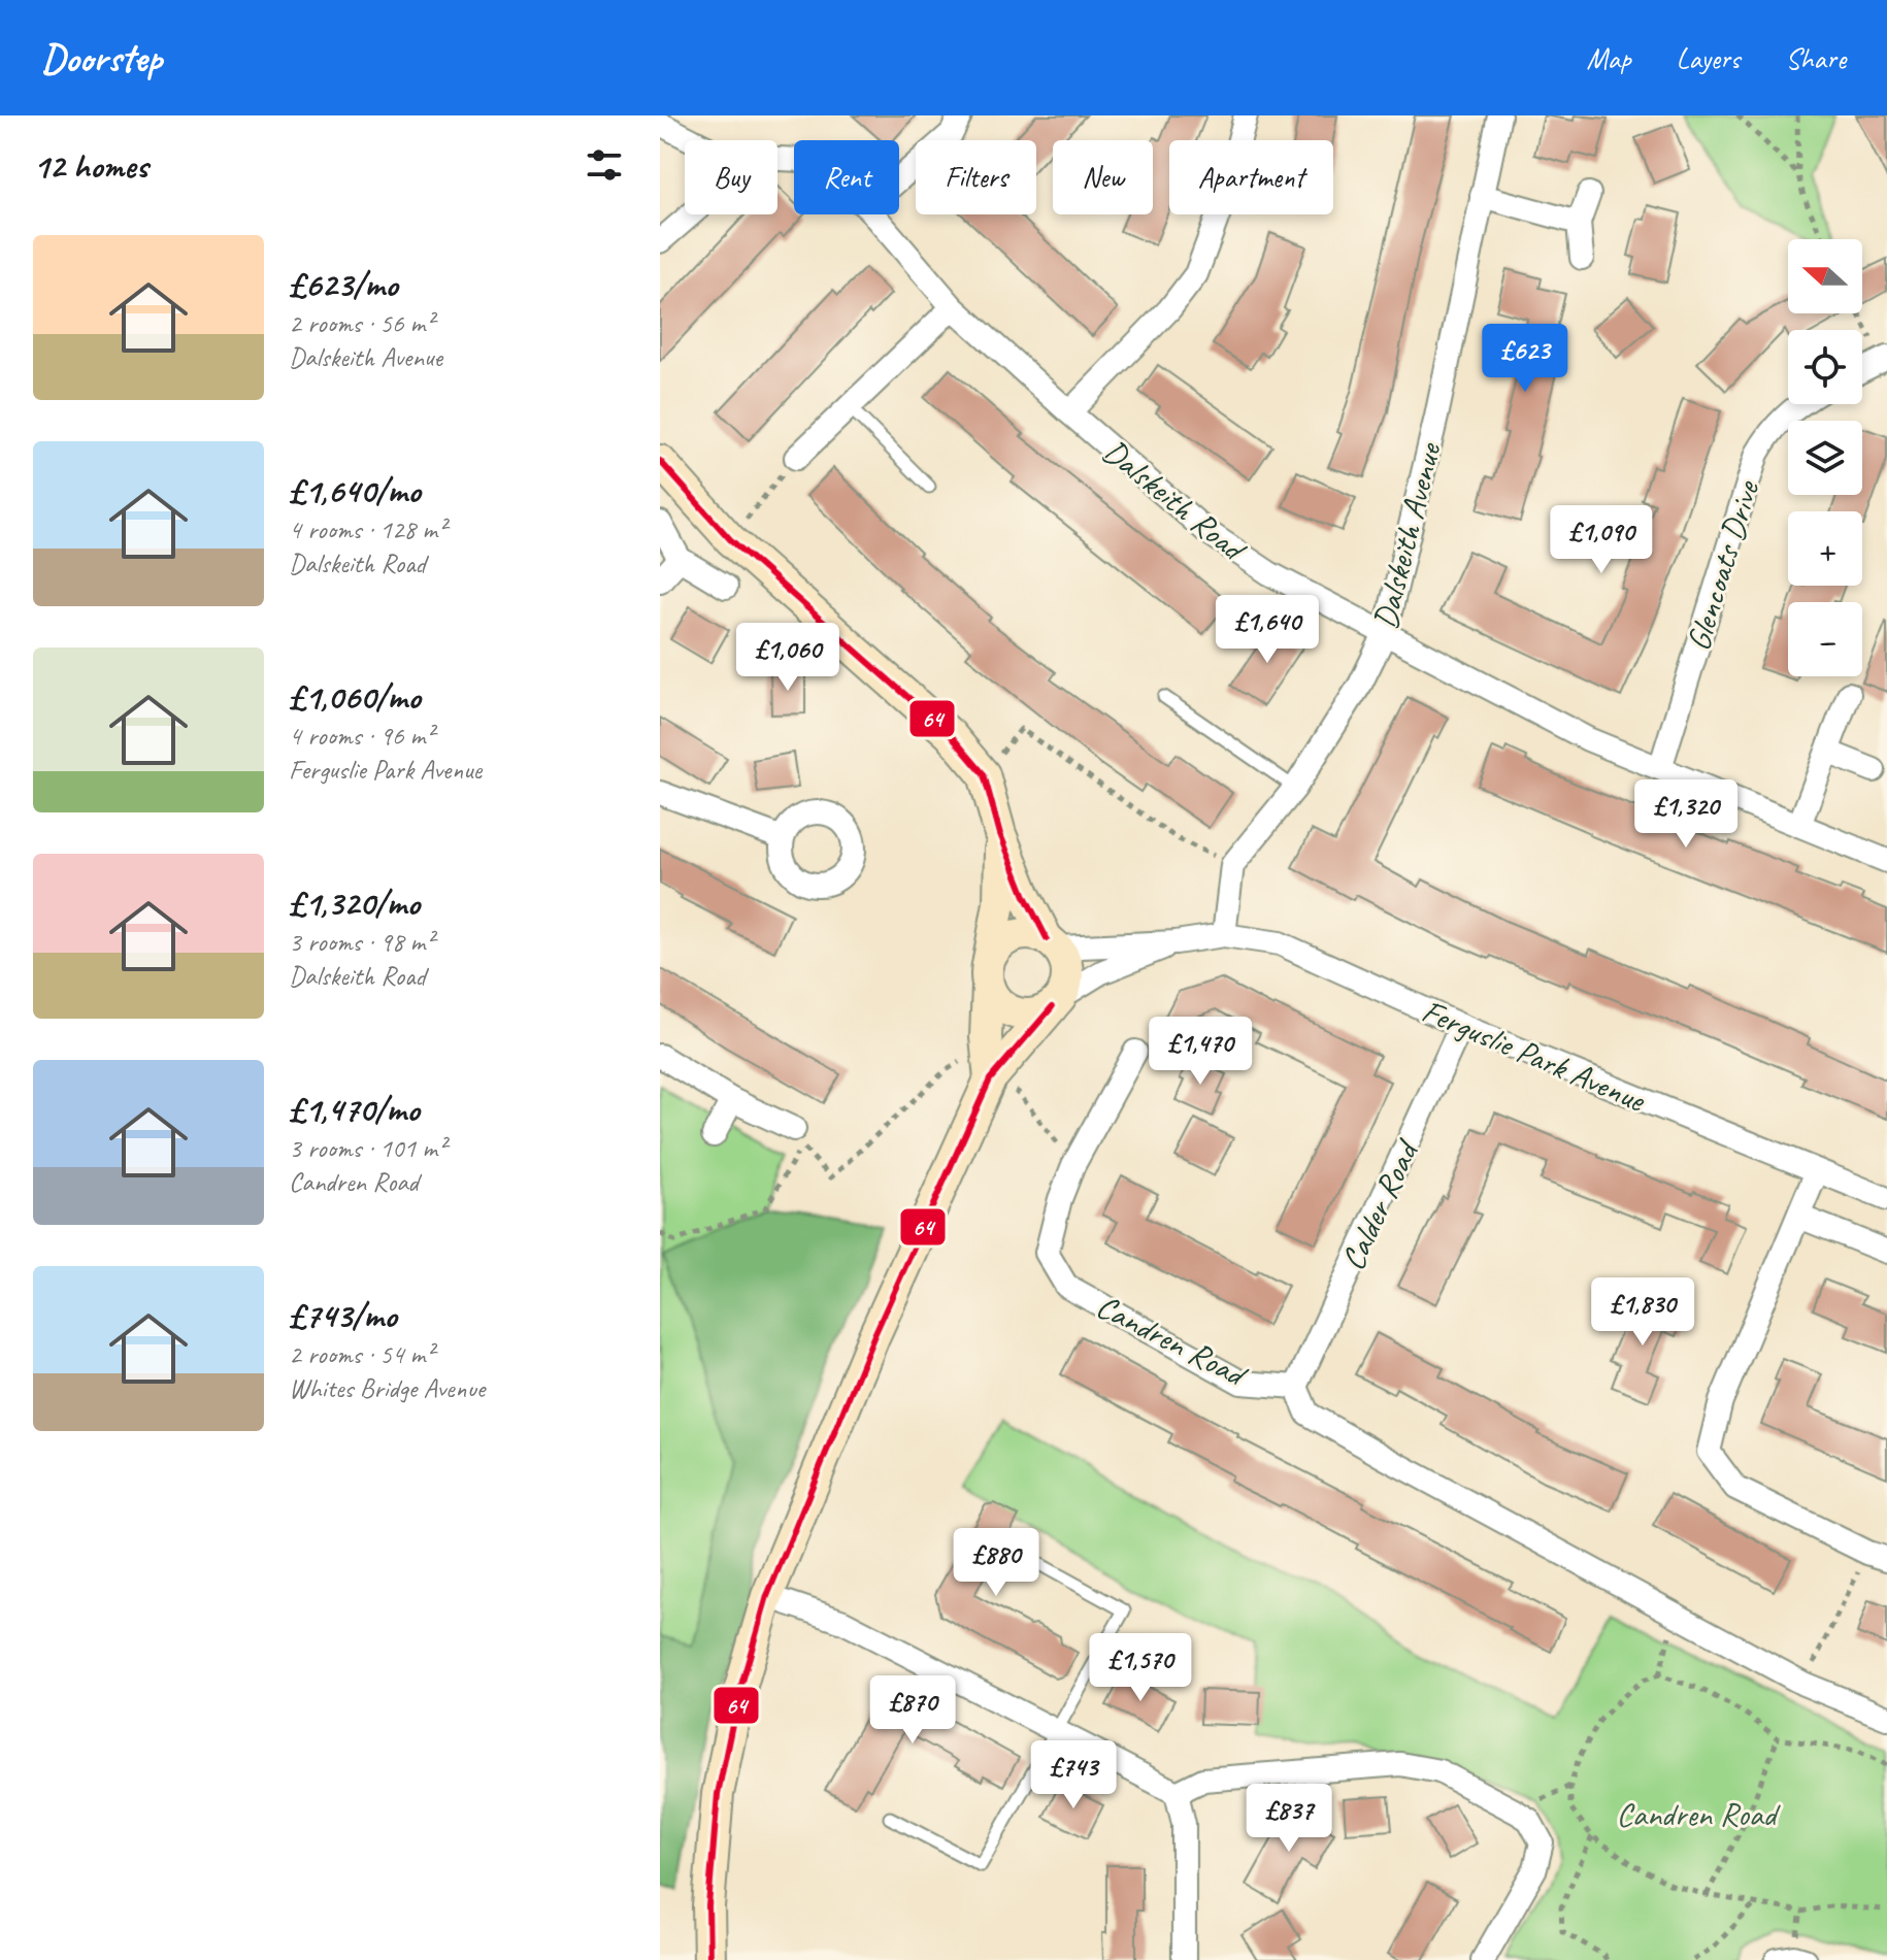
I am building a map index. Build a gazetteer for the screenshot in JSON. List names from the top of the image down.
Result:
{
  "streets": {
    "street": [
      "Dalskeith Road",
      "Dalskeith Avenue",
      "Glencoats Drive",
      "Ferguslie Park Avenue",
      "Calder Road",
      "Candren Road"
    ]
  },
  "crossings": [
    ["Dalskeith Road", "Dalskeith Avenue"],
    ["Dalskeith Road", "Glencoats Drive"],
    ["Ferguslie Park Avenue", "Calder Road"],
    ["Calder Road", "Candren Road"]
  ],
  "parks": ["Candren Road"],
  "lines": ["transit line 64"],
  "north": "left",
  "page": {
    "header": "Doorstep",
    "nav": ["Map", "Layers", "Share"],
    "heading": "12 homes",
    "chip": [
      "Buy",
      "Rent",
      "Filters",
      "New",
      "Apartment"
    ],
    "list": [
      {
        "name": "£623/mo",
        "note": "2 rooms · 56 m² · Dalskeith Avenue"
      },
      {
        "name": "£1,640/mo",
        "note": "4 rooms · 128 m² · Dalskeith Road"
      },
      {
        "name": "£1,060/mo",
        "note": "4 rooms · 96 m² · Ferguslie Park Avenue"
      },
      {
        "name": "£1,320/mo",
        "note": "3 rooms · 98 m² · Dalskeith Road"
      },
      {
        "name": "£1,470/mo",
        "note": "3 rooms · 101 m² · Candren Road"
      },
      {
        "name": "£743/mo",
        "note": "2 rooms · 54 m² · Whites Bridge Avenue"
      }
    ],
    "map_buttons": ["+", "−"],
    "price": [
      "£623",
      "£1,090",
      "£1,640",
      "£1,060",
      "£1,320",
      "£1,470",
      "£1,830",
      "£880",
      "£1,570",
      "£870",
      "£743",
      "£837"
    ]
  }
}
